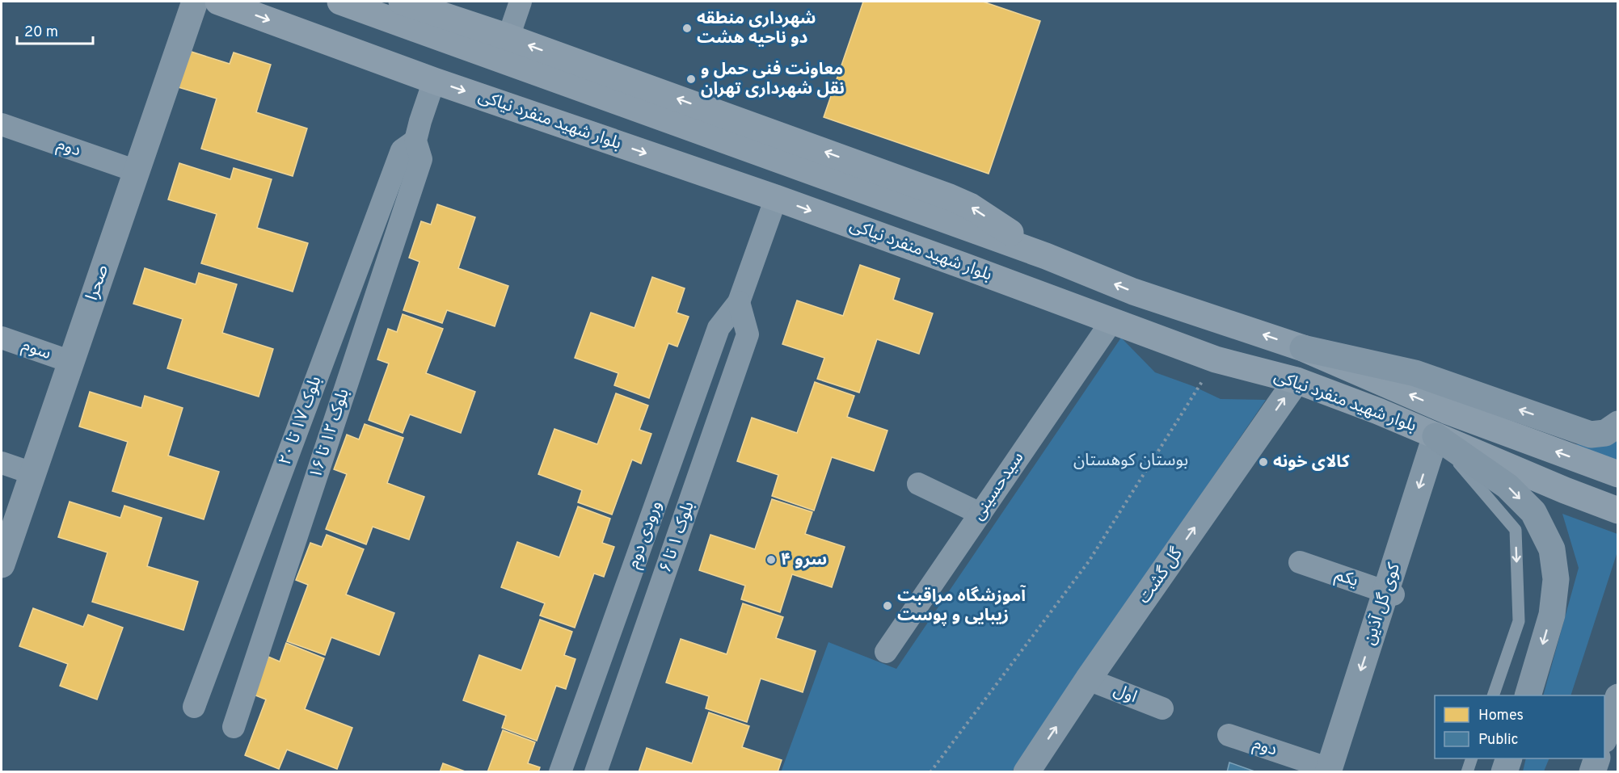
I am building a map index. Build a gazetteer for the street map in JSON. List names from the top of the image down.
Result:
{
  "streets": {
    "main road": ["بلوار شهید منفرد نیاکی"],
    "street": [
      "دوم",
      "صحرا",
      "سوم",
      "بلوک ۱۷ تا ۲۰",
      "بلوک ۱۲ تا ۱۶",
      "سیدحسینی",
      "ورودی دوم",
      "بلوک ۱ تا ۶",
      "گل گشت",
      "یکم",
      "کوی گل آذین",
      "اول"
    ]
  },
  "crossings": [
    ["بلوار شهید منفرد نیاکی", "سیدحسینی"],
    ["بلوار شهید منفرد نیاکی", "ورودی دوم"],
    ["بلوار شهید منفرد نیاکی", "گل گشت"],
    ["بلوار شهید منفرد نیاکی", "کوی گل آذین"],
    ["دوم", "صحرا"],
    ["دوم", "کوی گل آذین"],
    ["صحرا", "سوم"],
    ["بلوک ۱۷ تا ۲۰", "بلوک ۱۲ تا ۱۶"],
    ["ورودی دوم", "بلوک ۱ تا ۶"],
    ["گل گشت", "اول"],
    ["یکم", "کوی گل آذین"]
  ],
  "one_way": ["گل گشت", "کوی گل آذین"],
  "parks": ["بوستان کوهستان"],
  "places": [
    "شهرداری منطقه دو ناحیه هشت",
    "معاونت فنی حمل و نقل شهرداری تهران",
    "کالای خونه",
    "سرو ۴",
    "آموزشگاه مراقبت زیبایی و پوست"
  ],
  "legend": ["Homes", "Public"],
  "scale_bar": "20 m"
}
